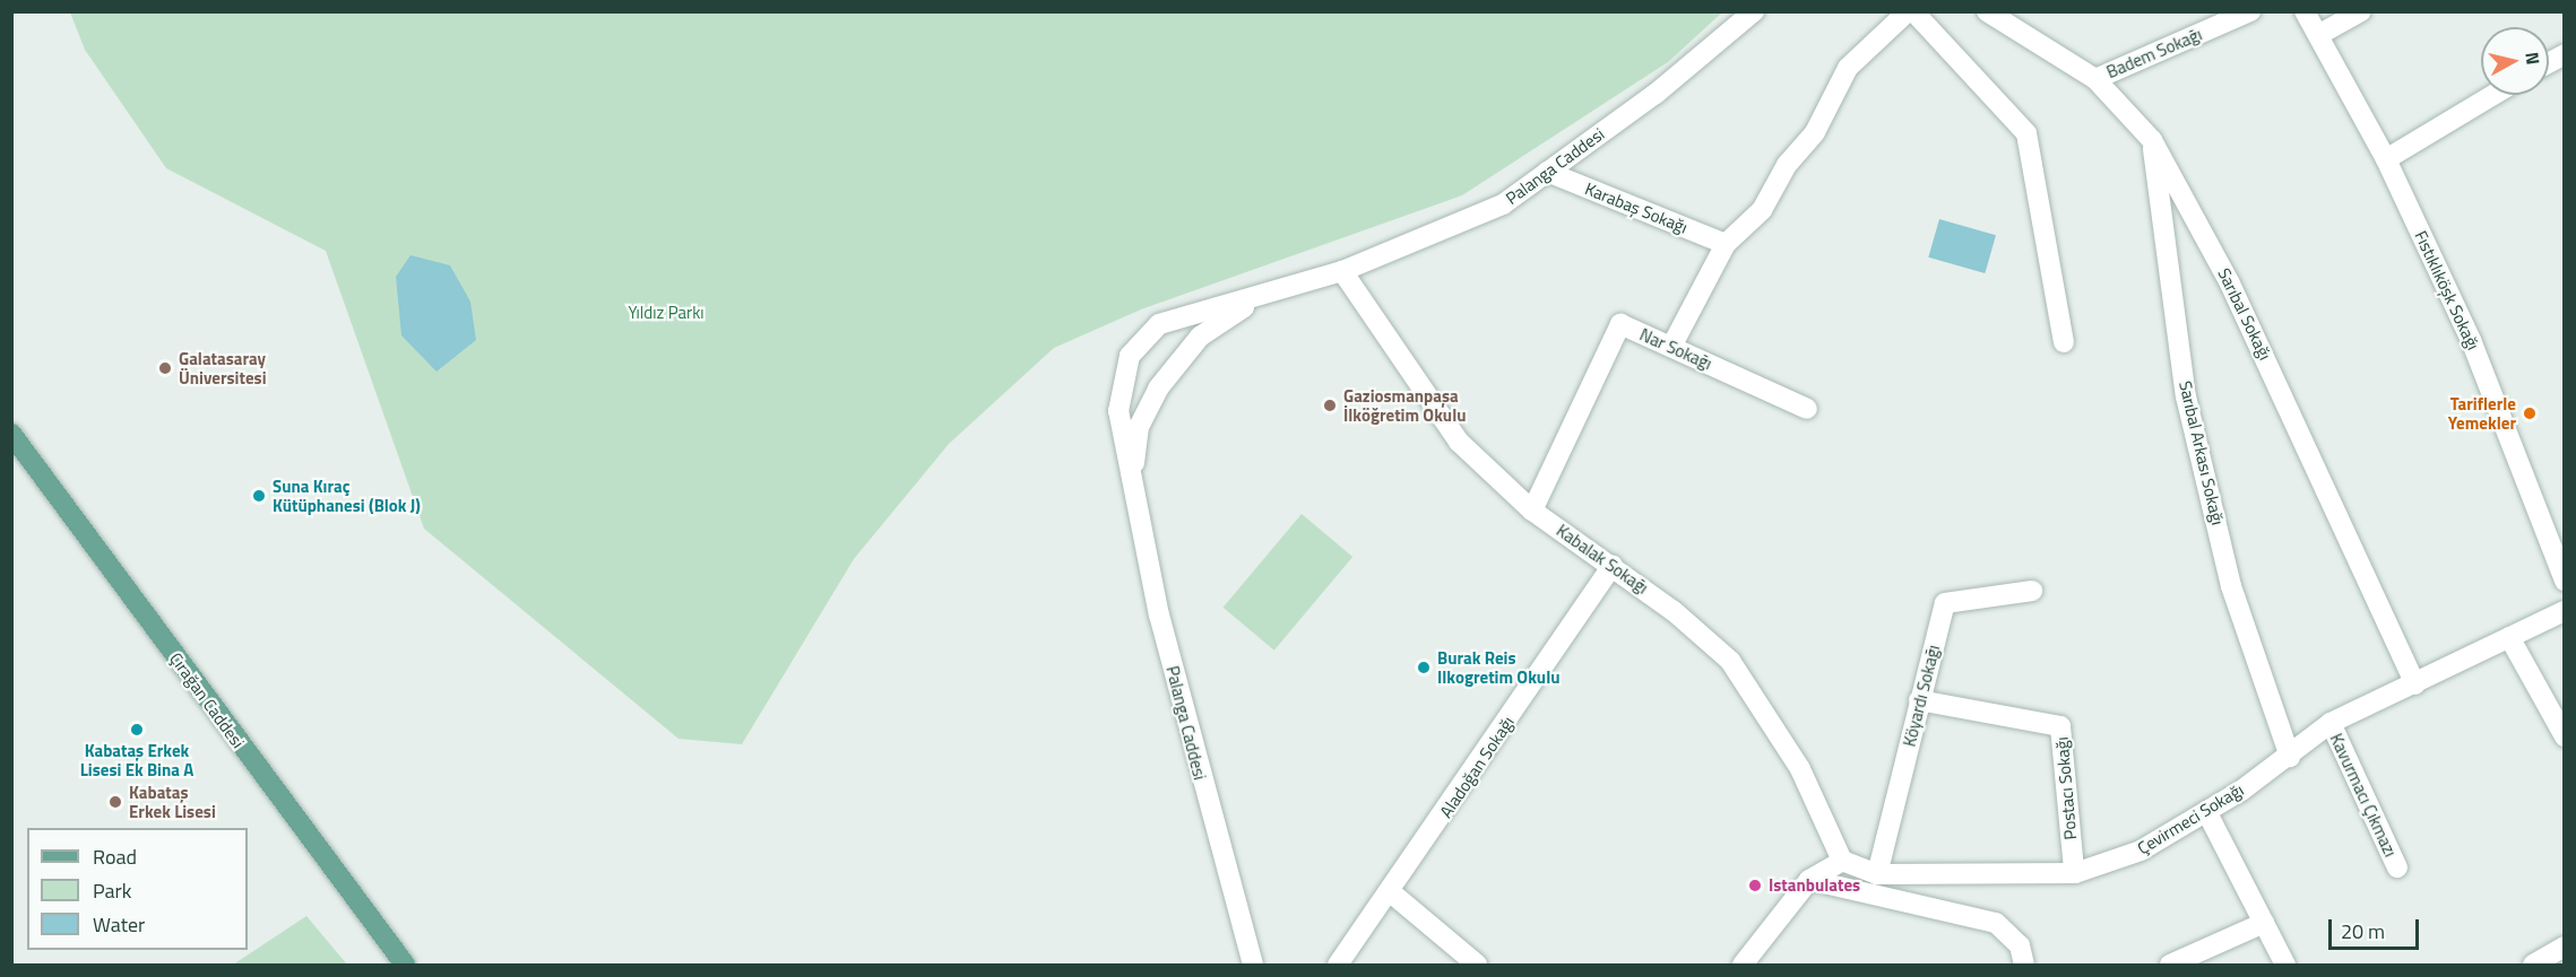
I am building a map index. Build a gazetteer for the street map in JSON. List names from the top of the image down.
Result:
{
  "streets": {
    "main road": ["Çırağan Caddesi"],
    "street": [
      "Badem Sokağı",
      "Palanga Caddesi",
      "Karabaş Sokağı",
      "Fıstıklıköşk Sokağı",
      "Sarıbal Sokağı",
      "Nar Sokağı",
      "Sarıbal Arkası Sokağı",
      "Kabalak Sokağı",
      "Köyardı Sokağı",
      "Aladoğan Sokağı",
      "Postacı Sokağı",
      "Kavurmacı Çıkmazı",
      "Çevirmeci Sokağı"
    ]
  },
  "crossings": [
    ["Badem Sokağı", "Sarıbal Sokağı"],
    ["Palanga Caddesi", "Karabaş Sokağı"],
    ["Palanga Caddesi", "Kabalak Sokağı"],
    ["Sarıbal Sokağı", "Sarıbal Arkası Sokağı"],
    ["Sarıbal Sokağı", "Çevirmeci Sokağı"],
    ["Nar Sokağı", "Kabalak Sokağı"],
    ["Sarıbal Arkası Sokağı", "Çevirmeci Sokağı"],
    ["Kabalak Sokağı", "Aladoğan Sokağı"],
    ["Kabalak Sokağı", "Çevirmeci Sokağı"],
    ["Köyardı Sokağı", "Postacı Sokağı"],
    ["Köyardı Sokağı", "Çevirmeci Sokağı"],
    ["Postacı Sokağı", "Çevirmeci Sokağı"],
    ["Kavurmacı Çıkmazı", "Çevirmeci Sokağı"]
  ],
  "parks": ["Yıldız Parkı"],
  "places": [
    "Galatasaray Üniversitesi",
    "Gaziosmanpaşa İlköğretim Okulu",
    "Tariflerle Yemekler",
    "Suna Kıraç Kütüphanesi (Blok J)",
    "Burak Reis Ilkogretim Okulu",
    "Kabataş Erkek Lisesi Ek Bina A",
    "Kabataş Erkek Lisesi",
    "Istanbulates"
  ],
  "legend": ["Road", "Park", "Water"],
  "scale_bar": "20 m",
  "north": "right"
}
